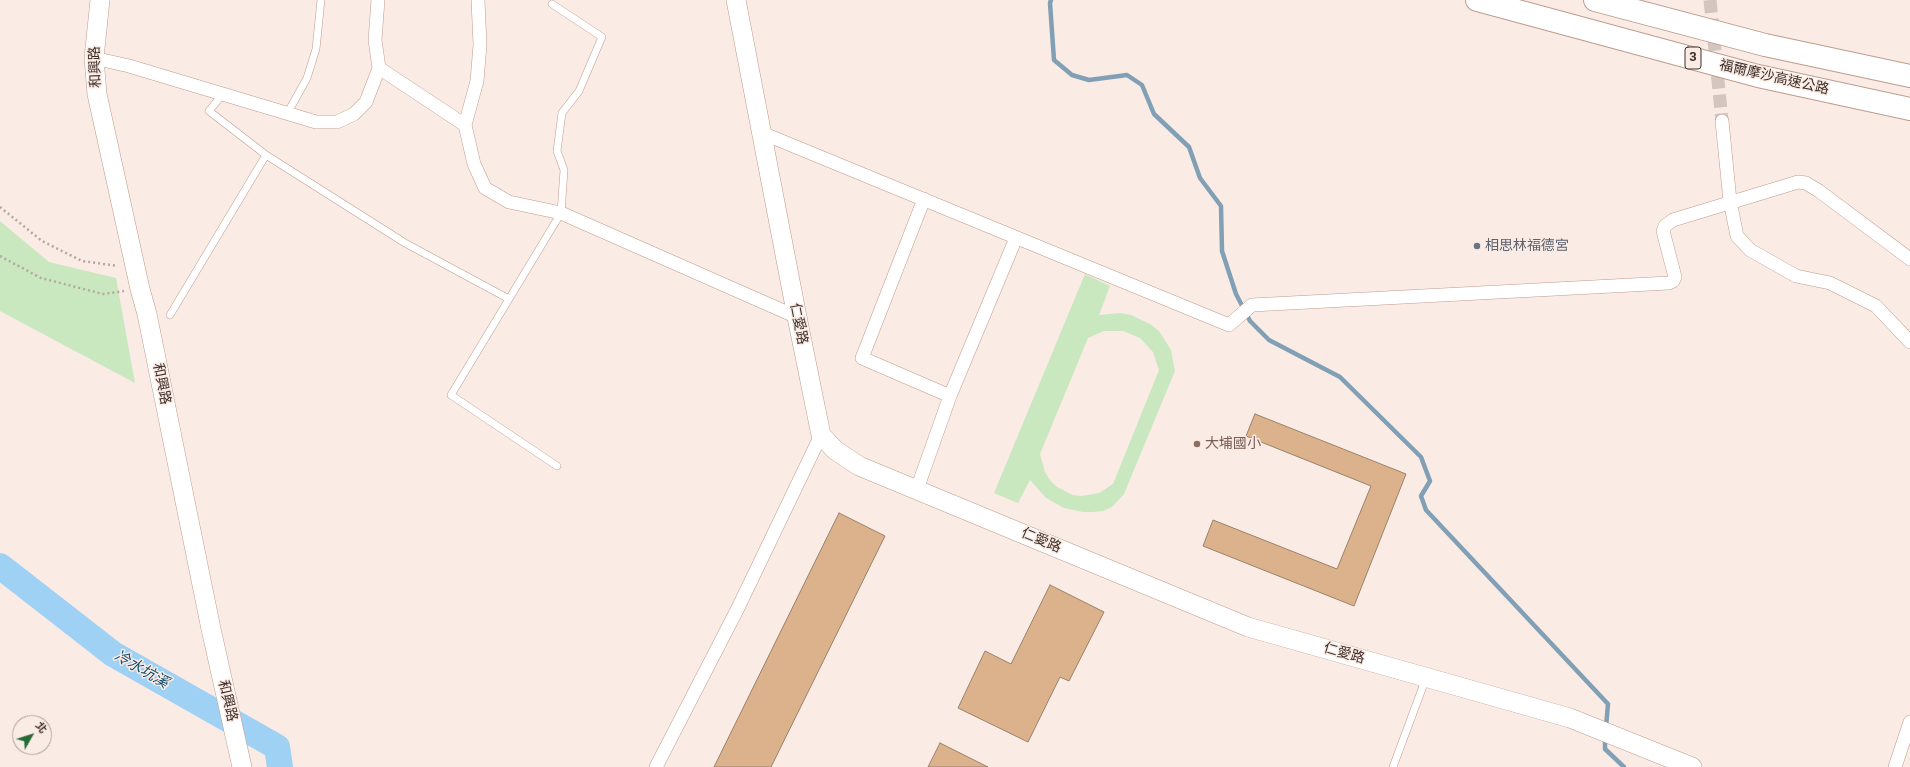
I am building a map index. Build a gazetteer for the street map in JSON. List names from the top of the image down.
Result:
{
  "streets": {
    "highway": ["3", "福爾摩沙高速公路"],
    "street": ["和興路", "仁愛路"]
  },
  "water": ["冷水坑溪"],
  "places": ["相思林福德宮", "大埔國小"],
  "north": "top right"
}
